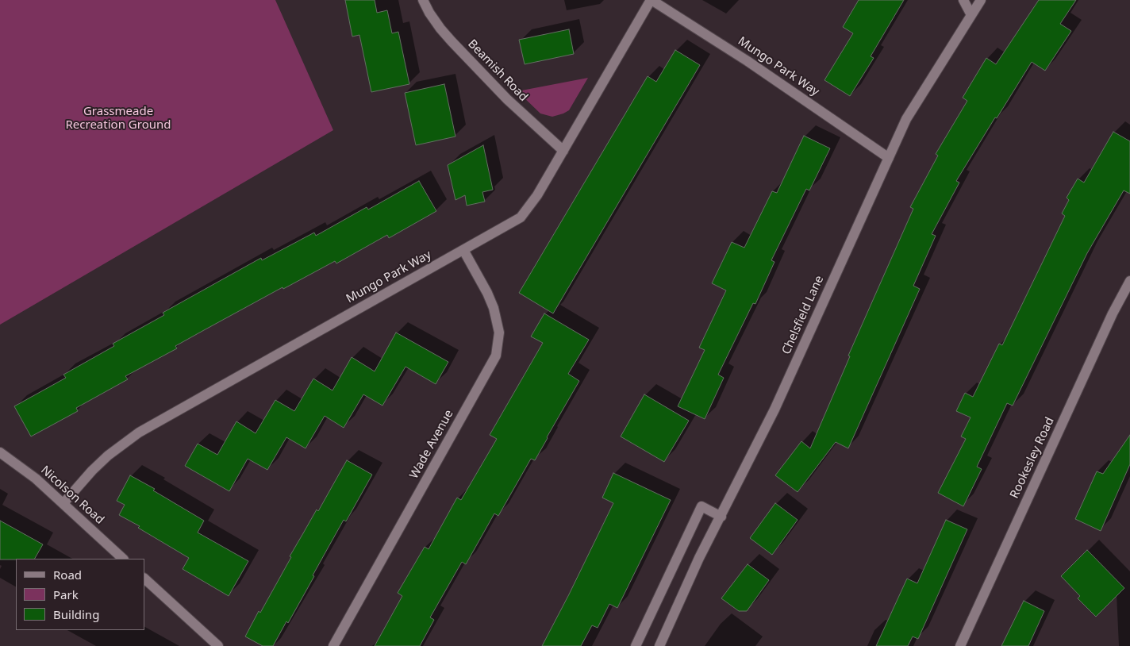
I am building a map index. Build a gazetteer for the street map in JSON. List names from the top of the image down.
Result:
{
  "streets": {
    "street": [
      "Mungo Park Way",
      "Beamish Road",
      "Chelsfield Lane",
      "Wade Avenue",
      "Rookesley Road",
      "Nicolson Road"
    ]
  },
  "crossings": [
    ["Mungo Park Way", "Beamish Road"],
    ["Mungo Park Way", "Chelsfield Lane"],
    ["Mungo Park Way", "Wade Avenue"],
    ["Mungo Park Way", "Nicolson Road"]
  ],
  "parks": ["Grassmeade Recreation Ground"],
  "legend": ["Road", "Park", "Building"]
}
